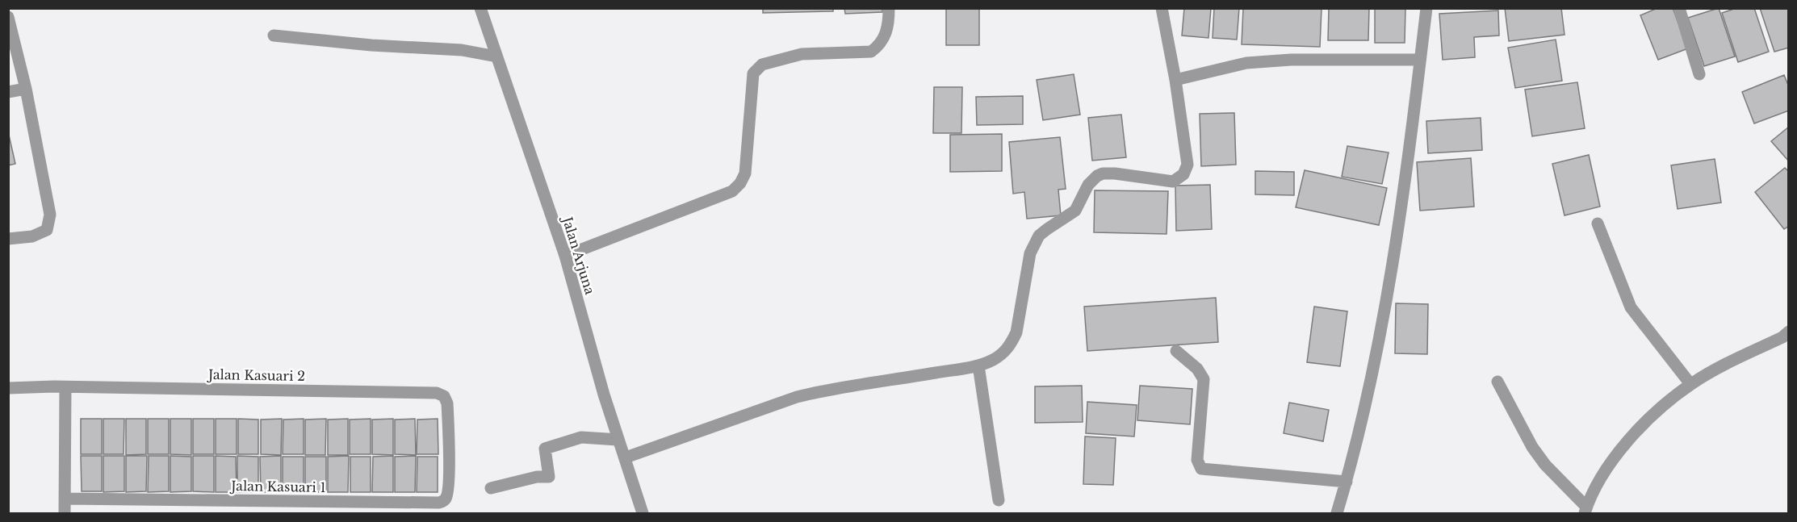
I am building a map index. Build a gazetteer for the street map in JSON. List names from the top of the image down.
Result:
{
  "streets": {
    "street": ["Jalan Arjuna", "Jalan Kasuari 2", "Jalan Kasuari 1"]
  },
  "crossings": [
    ["Jalan Kasuari 2", "Jalan Kasuari 1"]
  ]
}
